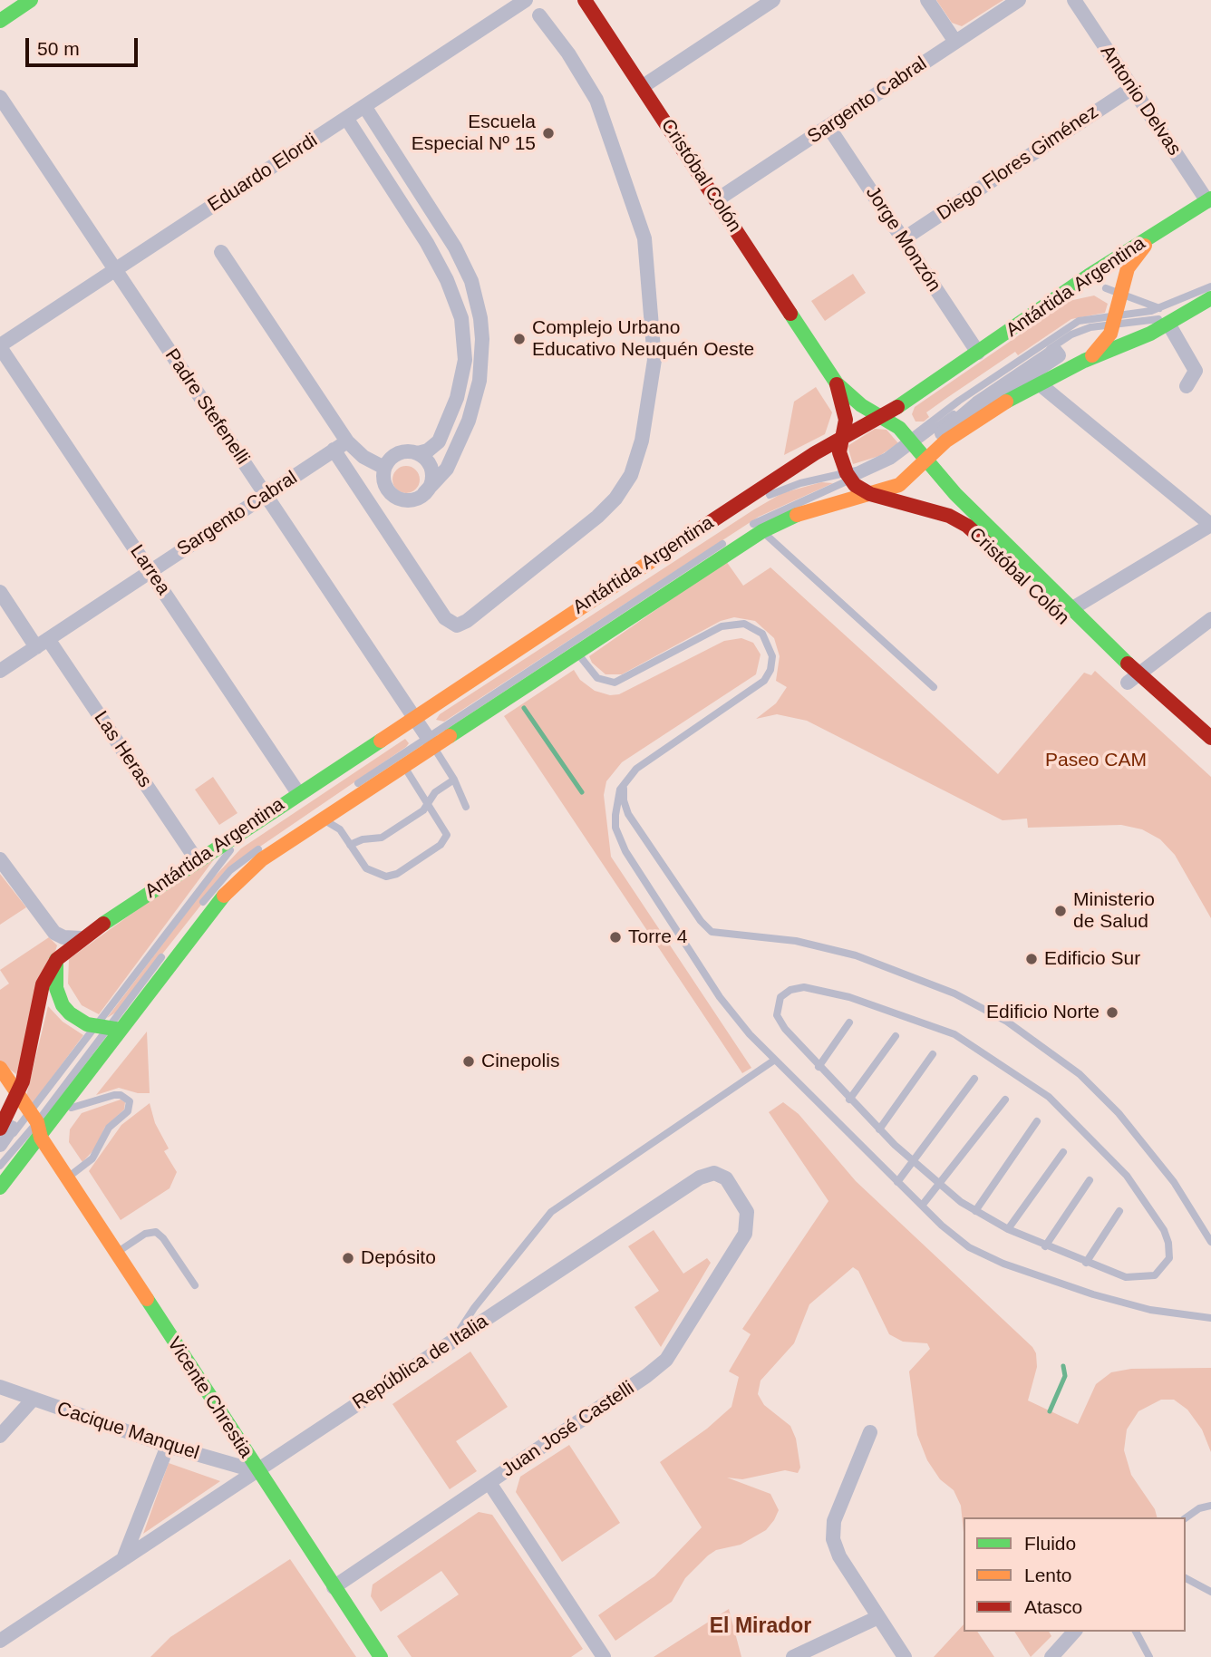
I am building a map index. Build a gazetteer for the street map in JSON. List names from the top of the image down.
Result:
{
  "streets": {
    "main road": ["Cristóbal Colón", "Antártida Argentina", "Vicente Chrestia"],
    "street": [
      "Sargento Cabral",
      "Antonio Delvas",
      "Diego Flores Giménez",
      "Eduardo Elordi",
      "Jorge Monzón",
      "Padre Stefenelli",
      "Larrea",
      "Las Heras",
      "República de Italia",
      "Juan José Castelli",
      "Cacique Manquel"
    ]
  },
  "crossings": [
    ["Sargento Cabral", "Cristóbal Colón"],
    ["Sargento Cabral", "Jorge Monzón"],
    ["Sargento Cabral", "Padre Stefenelli"],
    ["Sargento Cabral", "Larrea"],
    ["Sargento Cabral", "Las Heras"],
    ["Antonio Delvas", "Diego Flores Giménez"],
    ["Antonio Delvas", "Antártida Argentina"],
    ["Diego Flores Giménez", "Jorge Monzón"],
    ["Eduardo Elordi", "Padre Stefenelli"],
    ["Eduardo Elordi", "Larrea"],
    ["Cristóbal Colón", "Antártida Argentina"],
    ["Jorge Monzón", "Antártida Argentina"],
    ["Antártida Argentina", "Padre Stefenelli"],
    ["Antártida Argentina", "Larrea"],
    ["Antártida Argentina", "Las Heras"],
    ["Antártida Argentina", "Vicente Chrestia"],
    ["República de Italia", "Vicente Chrestia"],
    ["República de Italia", "Juan José Castelli"],
    ["República de Italia", "Cacique Manquel"],
    ["Vicente Chrestia", "Juan José Castelli"],
    ["Vicente Chrestia", "Cacique Manquel"]
  ],
  "districts": ["El Mirador"],
  "parks": ["Paseo CAM"],
  "places": [
    "Escuela Especial Nº 15",
    "Complejo Urbano Educativo Neuquén Oeste",
    "Ministerio de Salud",
    "Torre 4",
    "Edificio Sur",
    "Edificio Norte",
    "Cinepolis",
    "Depósito"
  ],
  "legend": ["Fluido", "Lento", "Atasco"],
  "scale_bar": "50 m"
}
